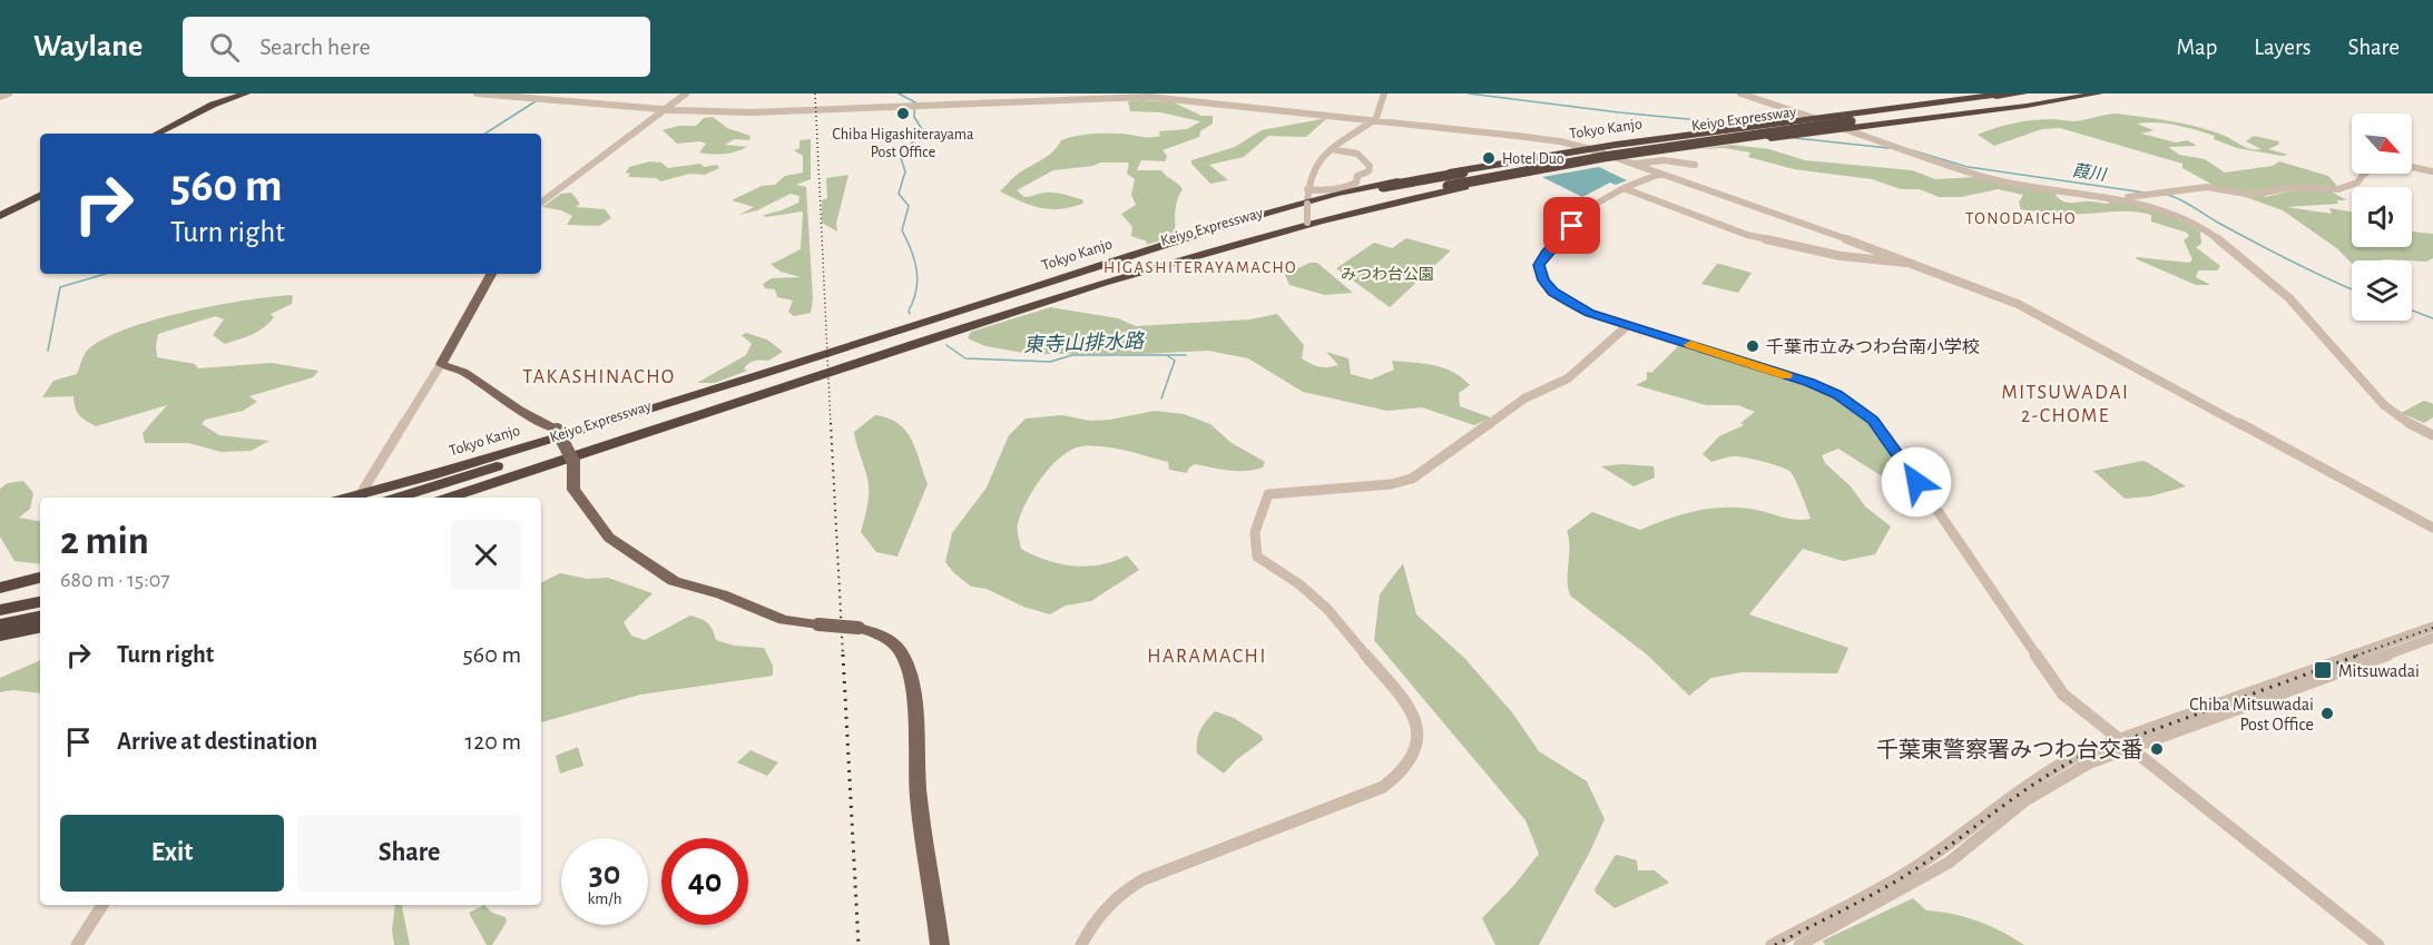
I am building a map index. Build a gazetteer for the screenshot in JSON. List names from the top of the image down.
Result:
{
  "streets": {
    "highway": ["Keiyo Expressway", "Tokyo Kanjo"]
  },
  "crossings": [
    ["Keiyo Expressway", "Tokyo Kanjo"]
  ],
  "districts": [
    "TONODAICHO",
    "HIGASHITERAYAMACHO",
    "TAKASHINACHO",
    "MITSUWADAI 2-CHOME",
    "HARAMACHI"
  ],
  "water": ["葭川", "東寺山排水路"],
  "parks": ["みつわ台公園"],
  "places": {
    "other": [
      "Chiba Higashiterayama Post Office",
      "Hotel Duo",
      "千葉市立みつわ台南小学校",
      "Chiba Mitsuwadai Post Office",
      "千葉東警察署みつわ台交番"
    ],
    "transit": ["Mitsuwadai"]
  },
  "north": "bottom right",
  "page": {
    "header": "Waylane",
    "search": "Search here",
    "nav": ["Map", "Layers", "Share"],
    "turn": ["560 m", "Turn right"],
    "heading": ["2 min", "680 m · 15:07"],
    "list": [
      {
        "name": "Turn right",
        "value": "560 m"
      },
      {
        "name": "Arrive at destination",
        "value": "120 m"
      }
    ],
    "buttons": ["Exit", "Share"],
    "speed": "30 km/h",
    "limit": "40"
  }
}
